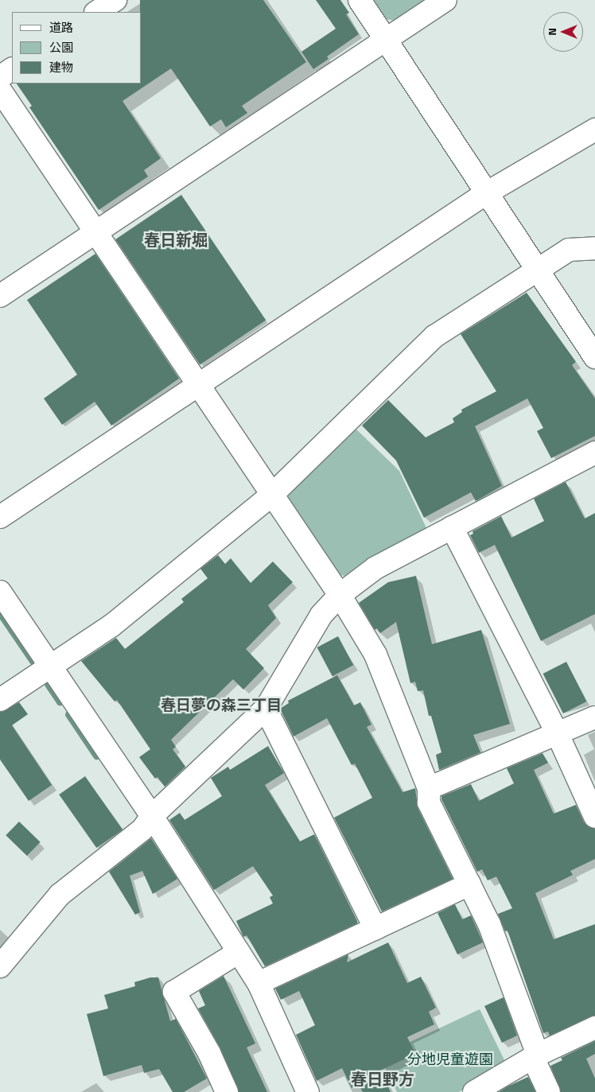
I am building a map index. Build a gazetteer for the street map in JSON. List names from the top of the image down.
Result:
{
  "districts": ["春日新堀", "春日夢の森三丁目", "春日野方"],
  "parks": ["分地児童遊園"],
  "legend": ["道路", "公園", "建物"],
  "north": "left"
}
